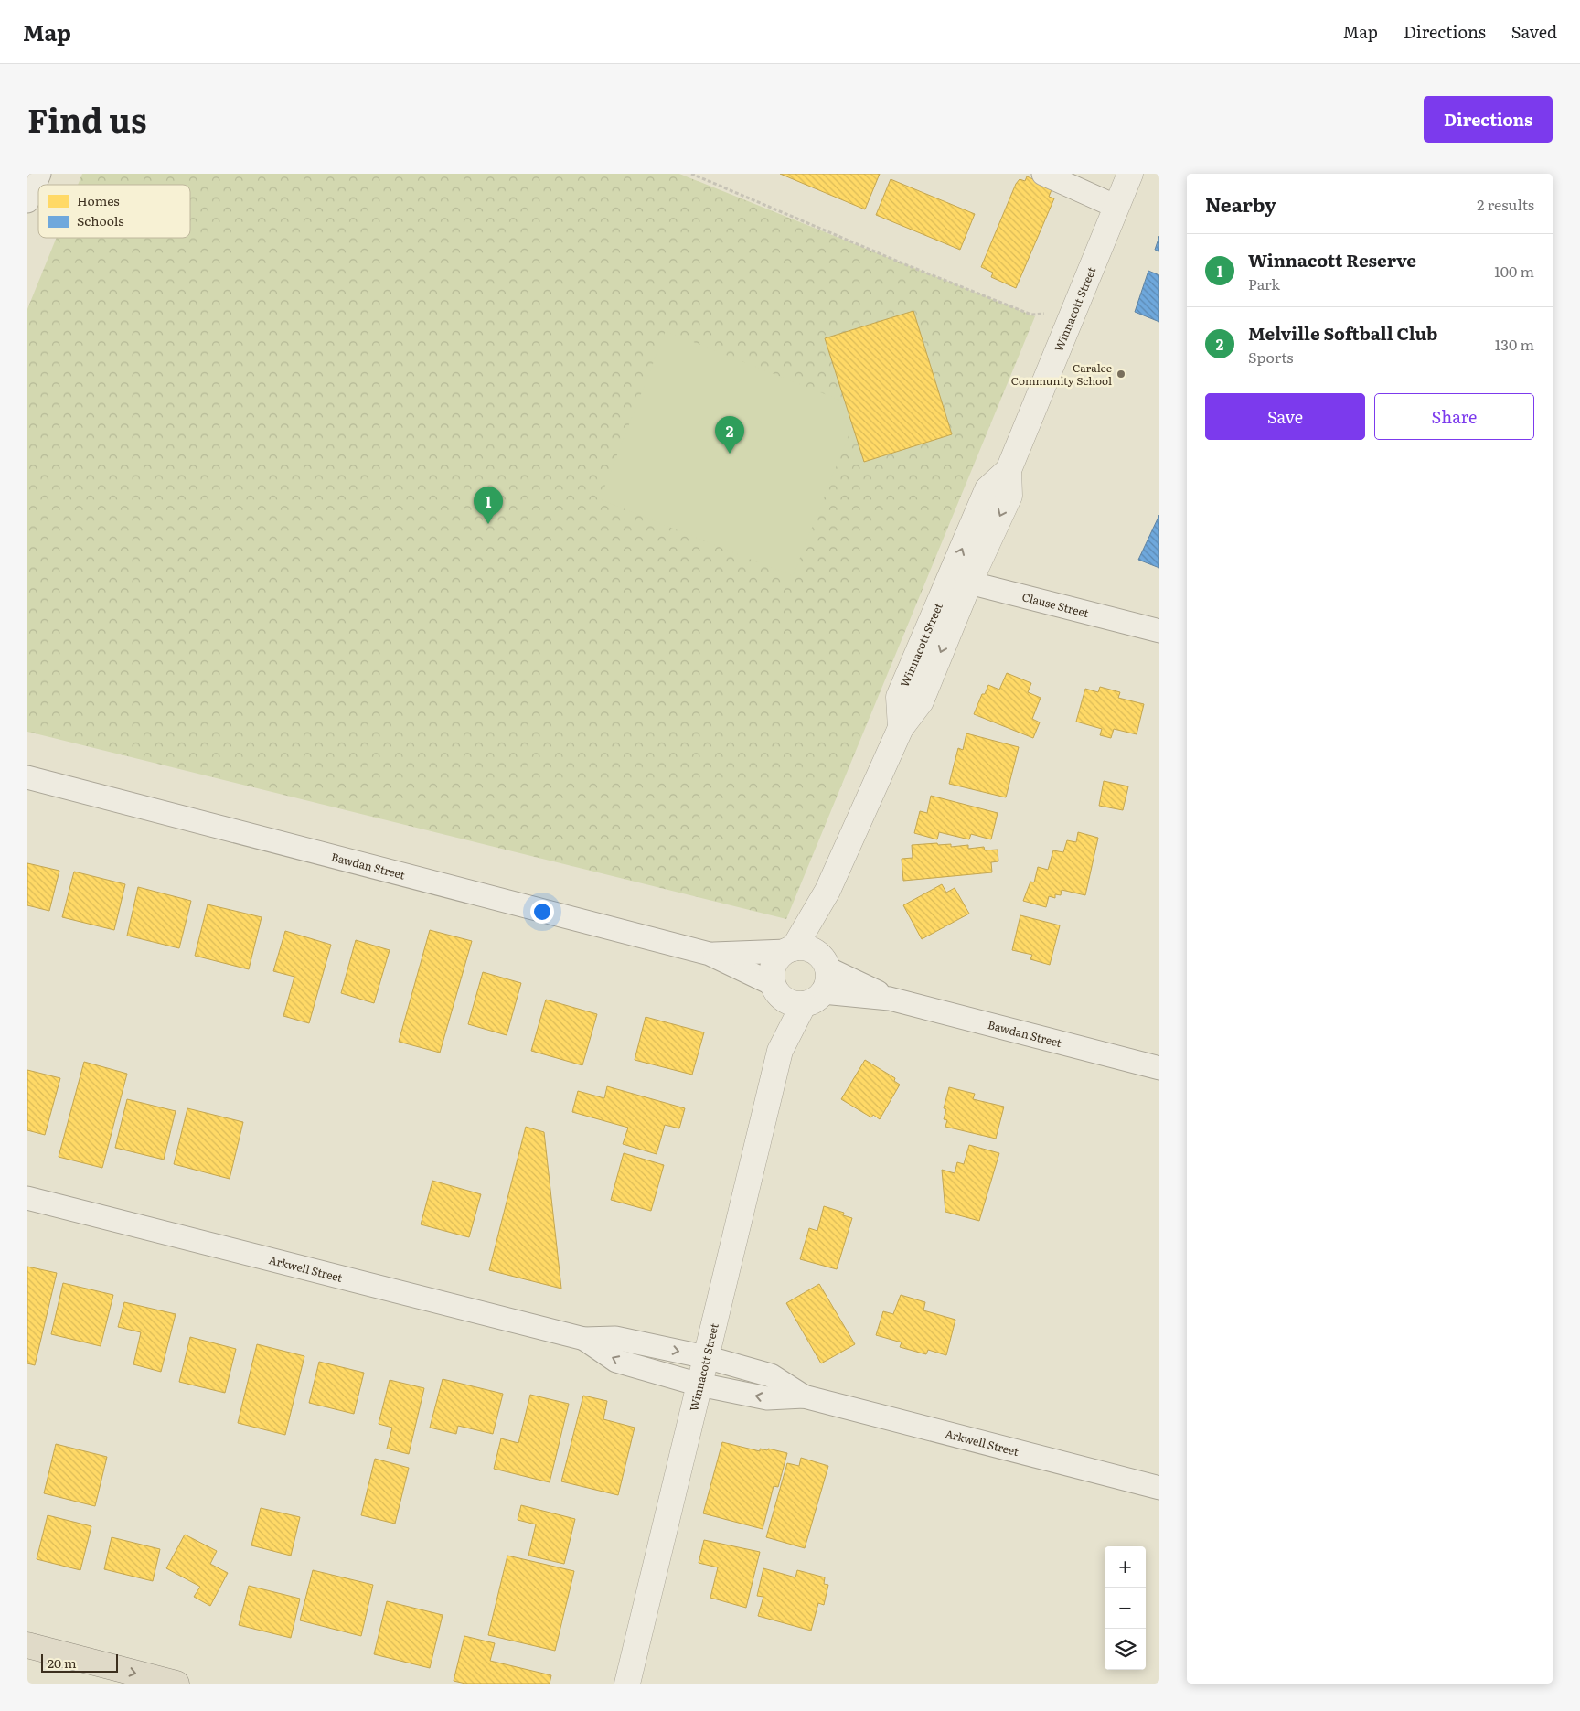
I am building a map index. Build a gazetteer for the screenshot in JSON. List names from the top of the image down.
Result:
{
  "streets": {
    "street": [
      "Winnacott Street",
      "Clause Street",
      "Bawdan Street",
      "Arkwell Street"
    ]
  },
  "crossings": [
    ["Winnacott Street", "Clause Street"],
    ["Winnacott Street", "Bawdan Street"],
    ["Winnacott Street", "Arkwell Street"]
  ],
  "places": ["Caralee Community School"],
  "legend": ["Homes", "Schools"],
  "scale_bar": "20 m",
  "page": {
    "header": "Map",
    "nav": ["Map", "Directions", "Saved"],
    "title": "Find us",
    "buttons": [
      "Directions",
      ["Save", "Share"]
    ],
    "heading": ["Nearby", "2 results"],
    "list": [
      {
        "mark": "1",
        "name": "Winnacott Reserve",
        "note": "Park",
        "value": "100 m"
      },
      {
        "mark": "2",
        "name": "Melville Softball Club",
        "note": "Sports",
        "value": "130 m"
      }
    ],
    "pins": ["2", "1"],
    "map_buttons": ["+", "−"],
    "scale": "20 m"
  }
}
